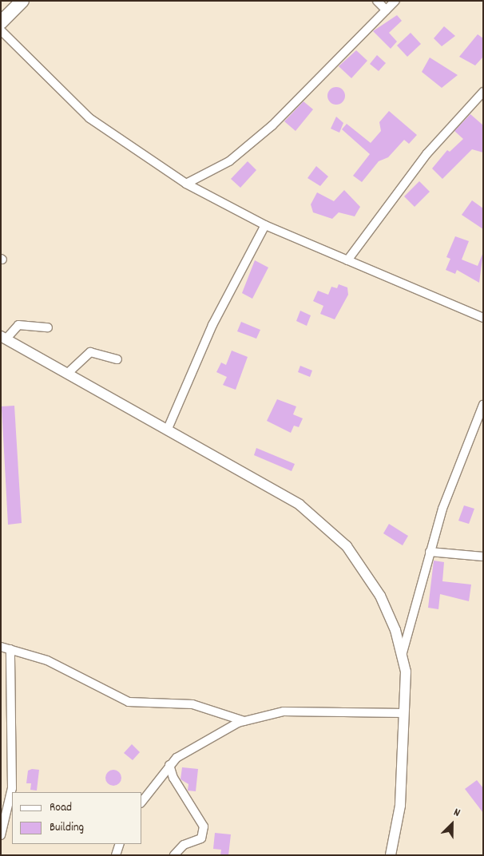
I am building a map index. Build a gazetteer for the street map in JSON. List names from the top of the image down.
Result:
{
  "legend": ["Road", "Building"],
  "north": "top right"
}
